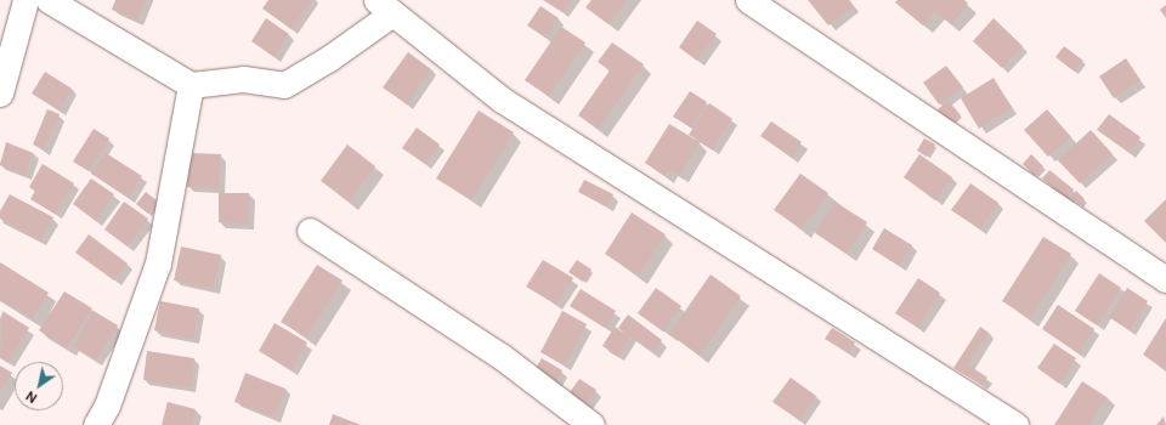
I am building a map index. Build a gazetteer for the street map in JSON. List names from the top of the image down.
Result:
{
  "north": "bottom left"
}
